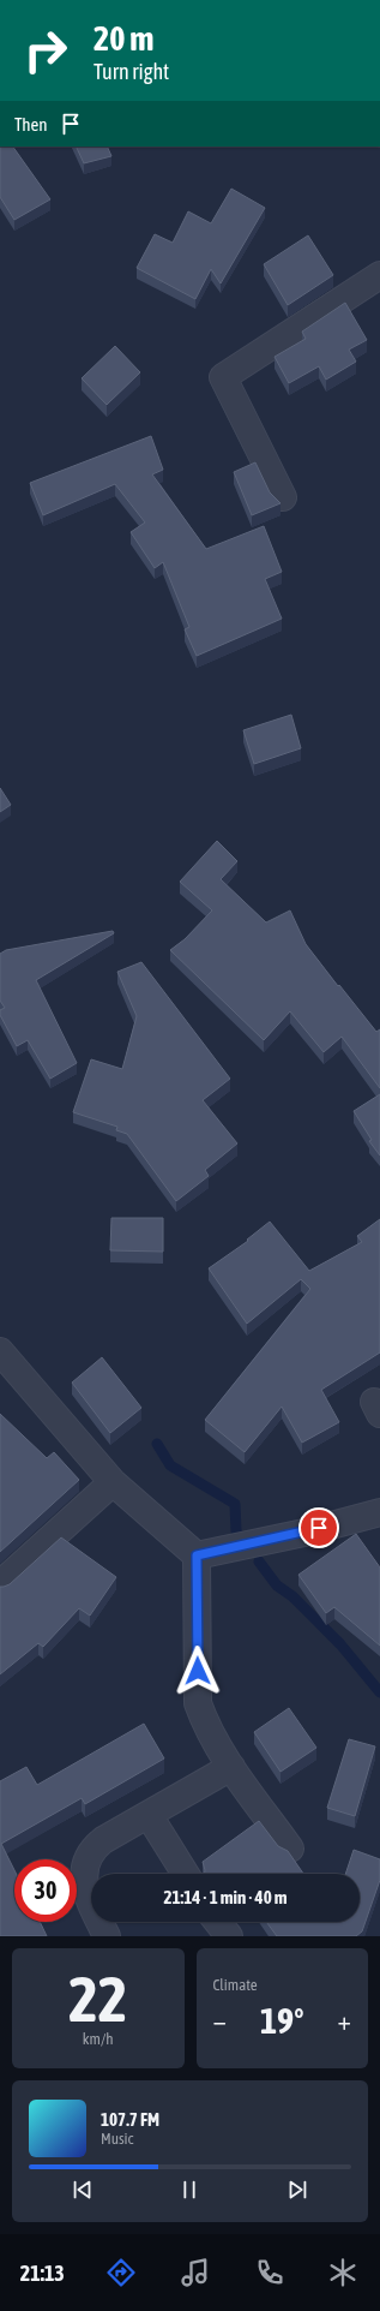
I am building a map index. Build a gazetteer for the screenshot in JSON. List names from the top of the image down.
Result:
{
  "page": {
    "turn": ["20 m", "Turn right"],
    "then": "Then",
    "limit": "30",
    "trip": "21:14 · 1 min · 40 m",
    "tile": [
      ["22", "km/h"],
      "Climate"
    ],
    "heat": ["−", "19°", "+"],
    "song": ["107.7 FM", "Music"],
    "tabs": "21:13"
  }
}
